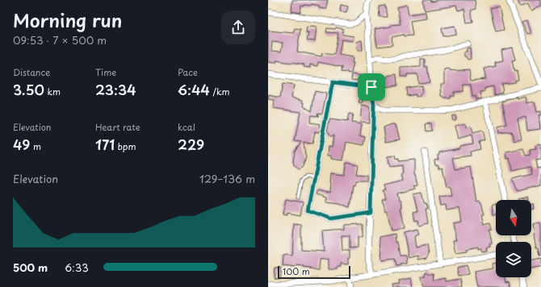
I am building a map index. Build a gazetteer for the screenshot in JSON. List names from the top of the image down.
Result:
{
  "scale_bar": "100 m",
  "north": "bottom",
  "page": {
    "heading": ["Morning run", "09:53 · 7 × 500 m"],
    "stats": [
      ["Distance", "3.50 km"],
      ["Time", "23:34"],
      ["Pace", "6:44 /km"],
      ["Elevation", "49 m"],
      ["Heart rate", "171 bpm"],
      ["kcal", "229"]
    ],
    "chart": ["Elevation", "129–136 m"],
    "list": [
      {
        "name": "500 m",
        "note": "6:33"
      }
    ],
    "scale": "100 m"
  }
}
